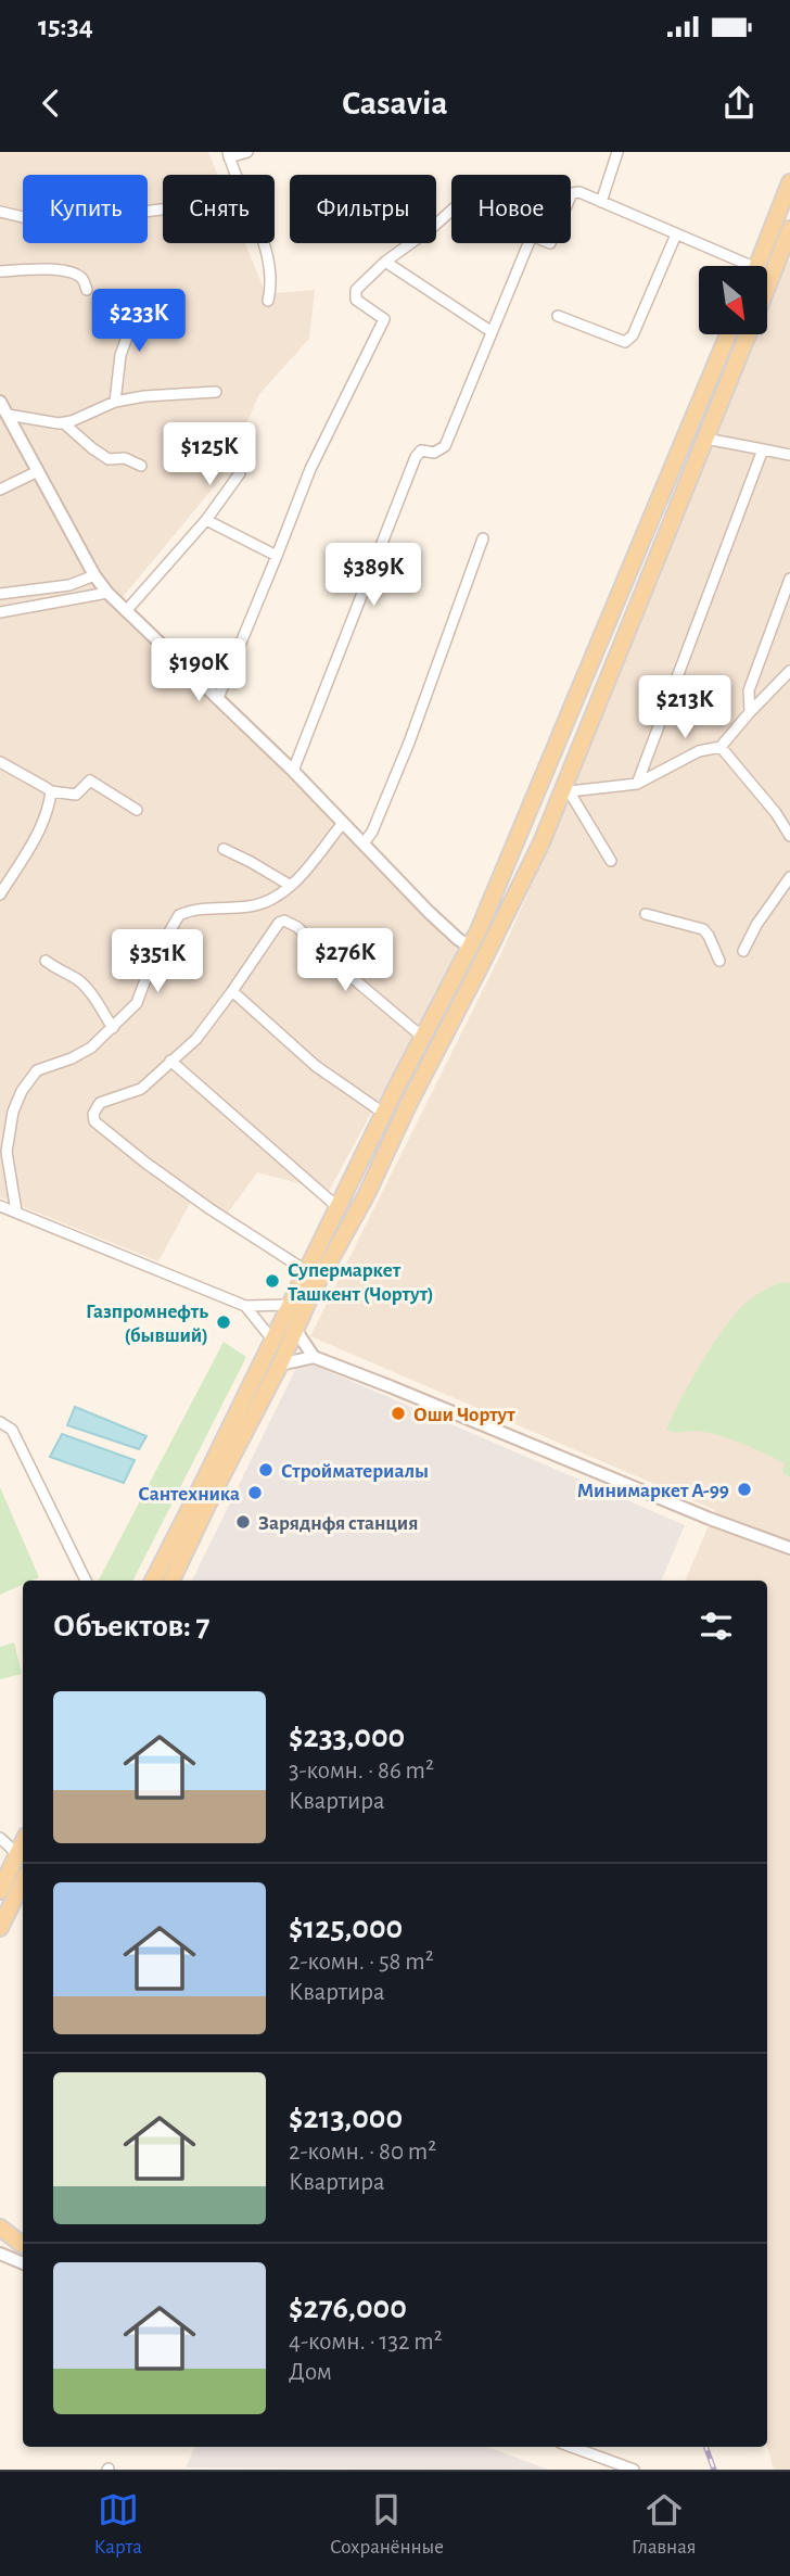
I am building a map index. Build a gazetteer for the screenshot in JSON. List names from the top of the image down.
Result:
{
  "places": [
    "Супермаркет Ташкент (Чортут)",
    "Газпромнефть (бывший)",
    "Оши Чортут",
    "Стройматериалы",
    "Минимаркет А-99",
    "Сантехника",
    "Заряднфя станция"
  ],
  "north": "bottom right",
  "page": {
    "status": "15:34",
    "header": "Casavia",
    "chip": [
      "Купить",
      "Снять",
      "Фильтры",
      "Новое"
    ],
    "price": [
      "$233K",
      "$125K",
      "$389K",
      "$190K",
      "$213K",
      "$276K",
      "$351K"
    ],
    "heading": "Объектов: 7",
    "list": [
      {
        "name": "$233,000",
        "note": "3-комн. · 86 m² · Квартира"
      },
      {
        "name": "$125,000",
        "note": "2-комн. · 58 m² · Квартира"
      },
      {
        "name": "$213,000",
        "note": "2-комн. · 80 m² · Квартира"
      },
      {
        "name": "$276,000",
        "note": "4-комн. · 132 m² · Дом"
      }
    ],
    "tabs": ["Карта", "Сохранённые", "Главная"]
  }
}
